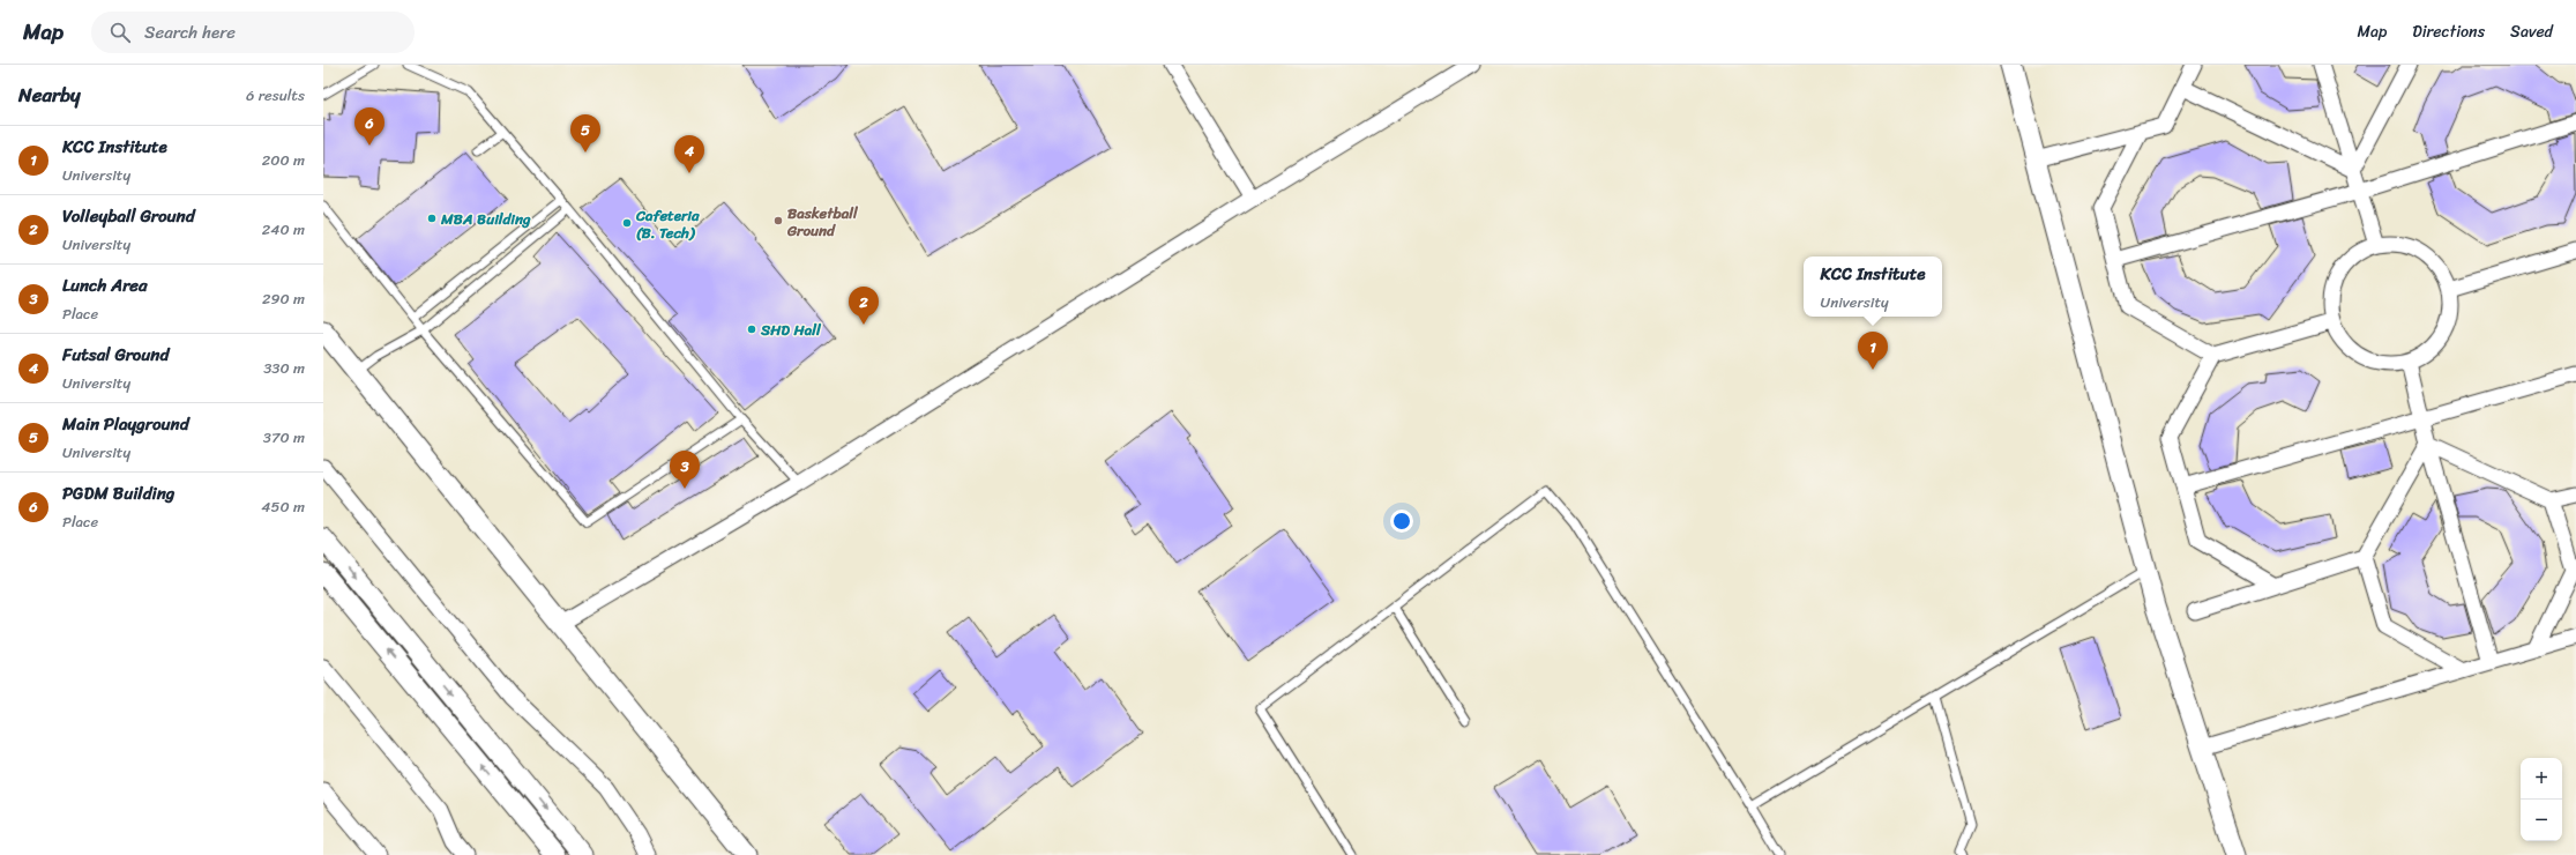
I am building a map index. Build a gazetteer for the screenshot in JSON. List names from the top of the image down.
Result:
{
  "places": [
    "MBA Building",
    "Basketball Ground",
    "Cafeteria (B. Tech)",
    "SHD Hall"
  ],
  "page": {
    "header": "Map",
    "search": "Search here",
    "nav": ["Map", "Directions", "Saved"],
    "heading": ["Nearby", "6 results"],
    "pins": [
      "6",
      "5",
      "4",
      "2",
      "1",
      "3"
    ],
    "list": [
      {
        "mark": "1",
        "name": "KCC Institute",
        "note": "University",
        "value": "200 m"
      },
      {
        "mark": "2",
        "name": "Volleyball Ground",
        "note": "University",
        "value": "240 m"
      },
      {
        "mark": "3",
        "name": "Lunch Area",
        "note": "Place",
        "value": "290 m"
      },
      {
        "mark": "4",
        "name": "Futsal Ground",
        "note": "University",
        "value": "330 m"
      },
      {
        "mark": "5",
        "name": "Main Playground",
        "note": "University",
        "value": "370 m"
      },
      {
        "mark": "6",
        "name": "PGDM Building",
        "note": "Place",
        "value": "450 m"
      }
    ],
    "popup": ["KCC Institute", "University"],
    "map_buttons": ["+", "−"]
  }
}
